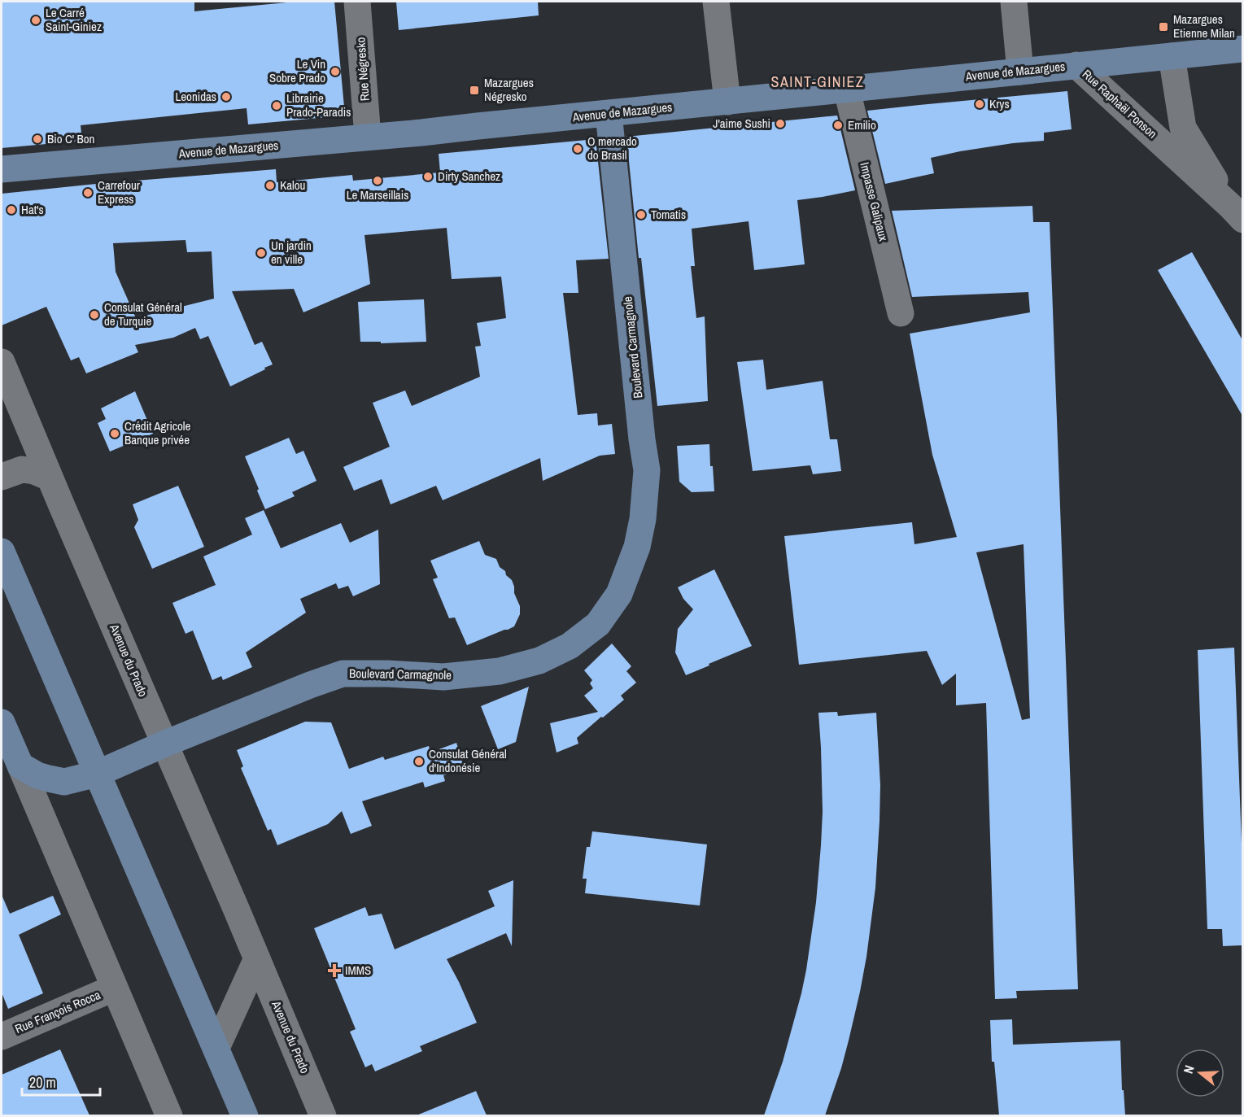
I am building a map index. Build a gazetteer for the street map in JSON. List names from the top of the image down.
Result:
{
  "streets": {
    "street": [
      "Rue Négresko",
      "Avenue de Mazargues",
      "Rue Raphaël Ponson",
      "Impasse Galipaux",
      "Boulevard Carmagnole",
      "Avenue du Prado",
      "Rue François Rocca"
    ]
  },
  "crossings": [
    ["Rue Négresko", "Avenue de Mazargues"],
    ["Avenue de Mazargues", "Rue Raphaël Ponson"],
    ["Avenue de Mazargues", "Impasse Galipaux"],
    ["Avenue de Mazargues", "Boulevard Carmagnole"],
    ["Boulevard Carmagnole", "Avenue du Prado"]
  ],
  "districts": ["SAINT-GINIEZ"],
  "places": {
    "other": [
      "Le Carré Saint-Giniez",
      "Le Vin Sobre Prado",
      "Leonidas",
      "Krys",
      "Librairie Prado-Paradis",
      "J'aime Sushi",
      "Emilio",
      "Bio C' Bon",
      "O mercado do Brasil",
      "Dirty Sanchez",
      "Le Marseillais",
      "Kalou",
      "Carrefour Express",
      "Hat's",
      "Tomatis",
      "Un jardin en ville",
      "Consulat Général de Turquie",
      "Crédit Agricole Banque privée",
      "Consulat Général d'Indonésie"
    ],
    "transit": ["Mazargues Etienne Milan", "Mazargues Négresko"],
    "health": ["IMMS"]
  },
  "scale_bar": "20 m",
  "north": "left"
}
